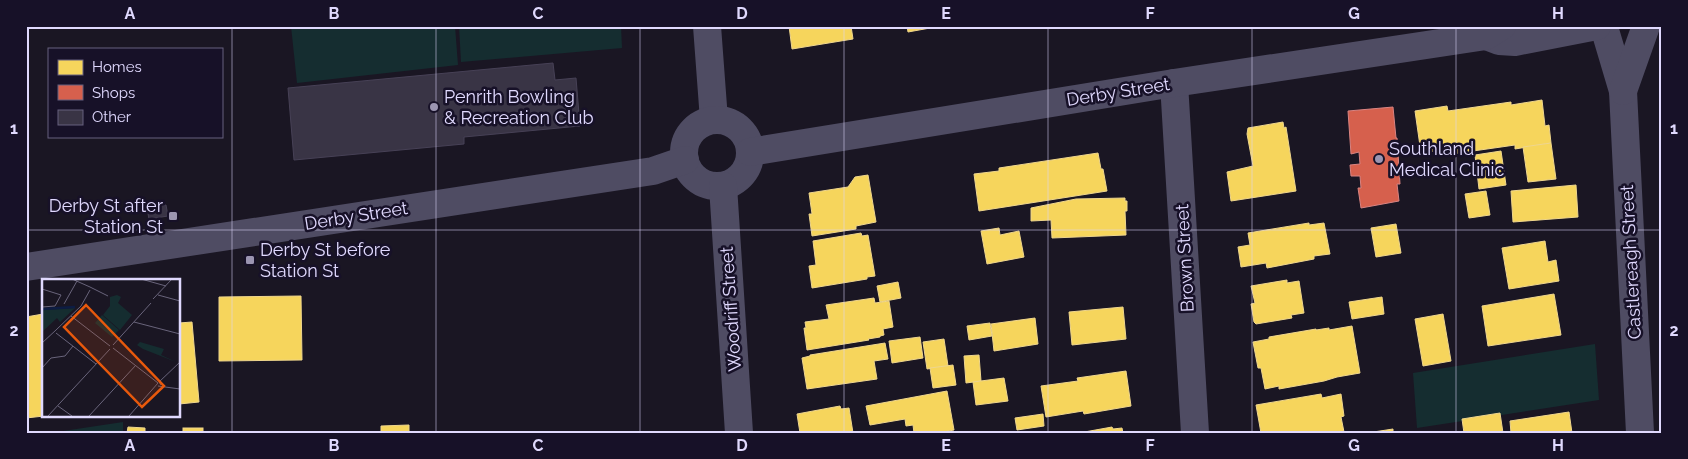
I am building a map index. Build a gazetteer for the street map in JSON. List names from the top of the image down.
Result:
{
  "streets": {
    "street": [
      "Derby Street",
      "Brown Street",
      "Castlereagh Street",
      "Woodriff Street"
    ]
  },
  "crossings": [
    ["Derby Street", "Brown Street"],
    ["Derby Street", "Castlereagh Street"],
    ["Derby Street", "Woodriff Street"]
  ],
  "places": {
    "other": ["Penrith Bowling & Recreation Club", "Southland Medical Clinic"],
    "transit": ["Derby St after Station St", "Derby St before Station St"]
  },
  "legend": ["Homes", "Shops", "Other"],
  "grid": {
    "columns": [
      "A",
      "B",
      "C",
      "D",
      "E",
      "F",
      "G",
      "H"
    ],
    "rows": ["1", "2"]
  }
}
